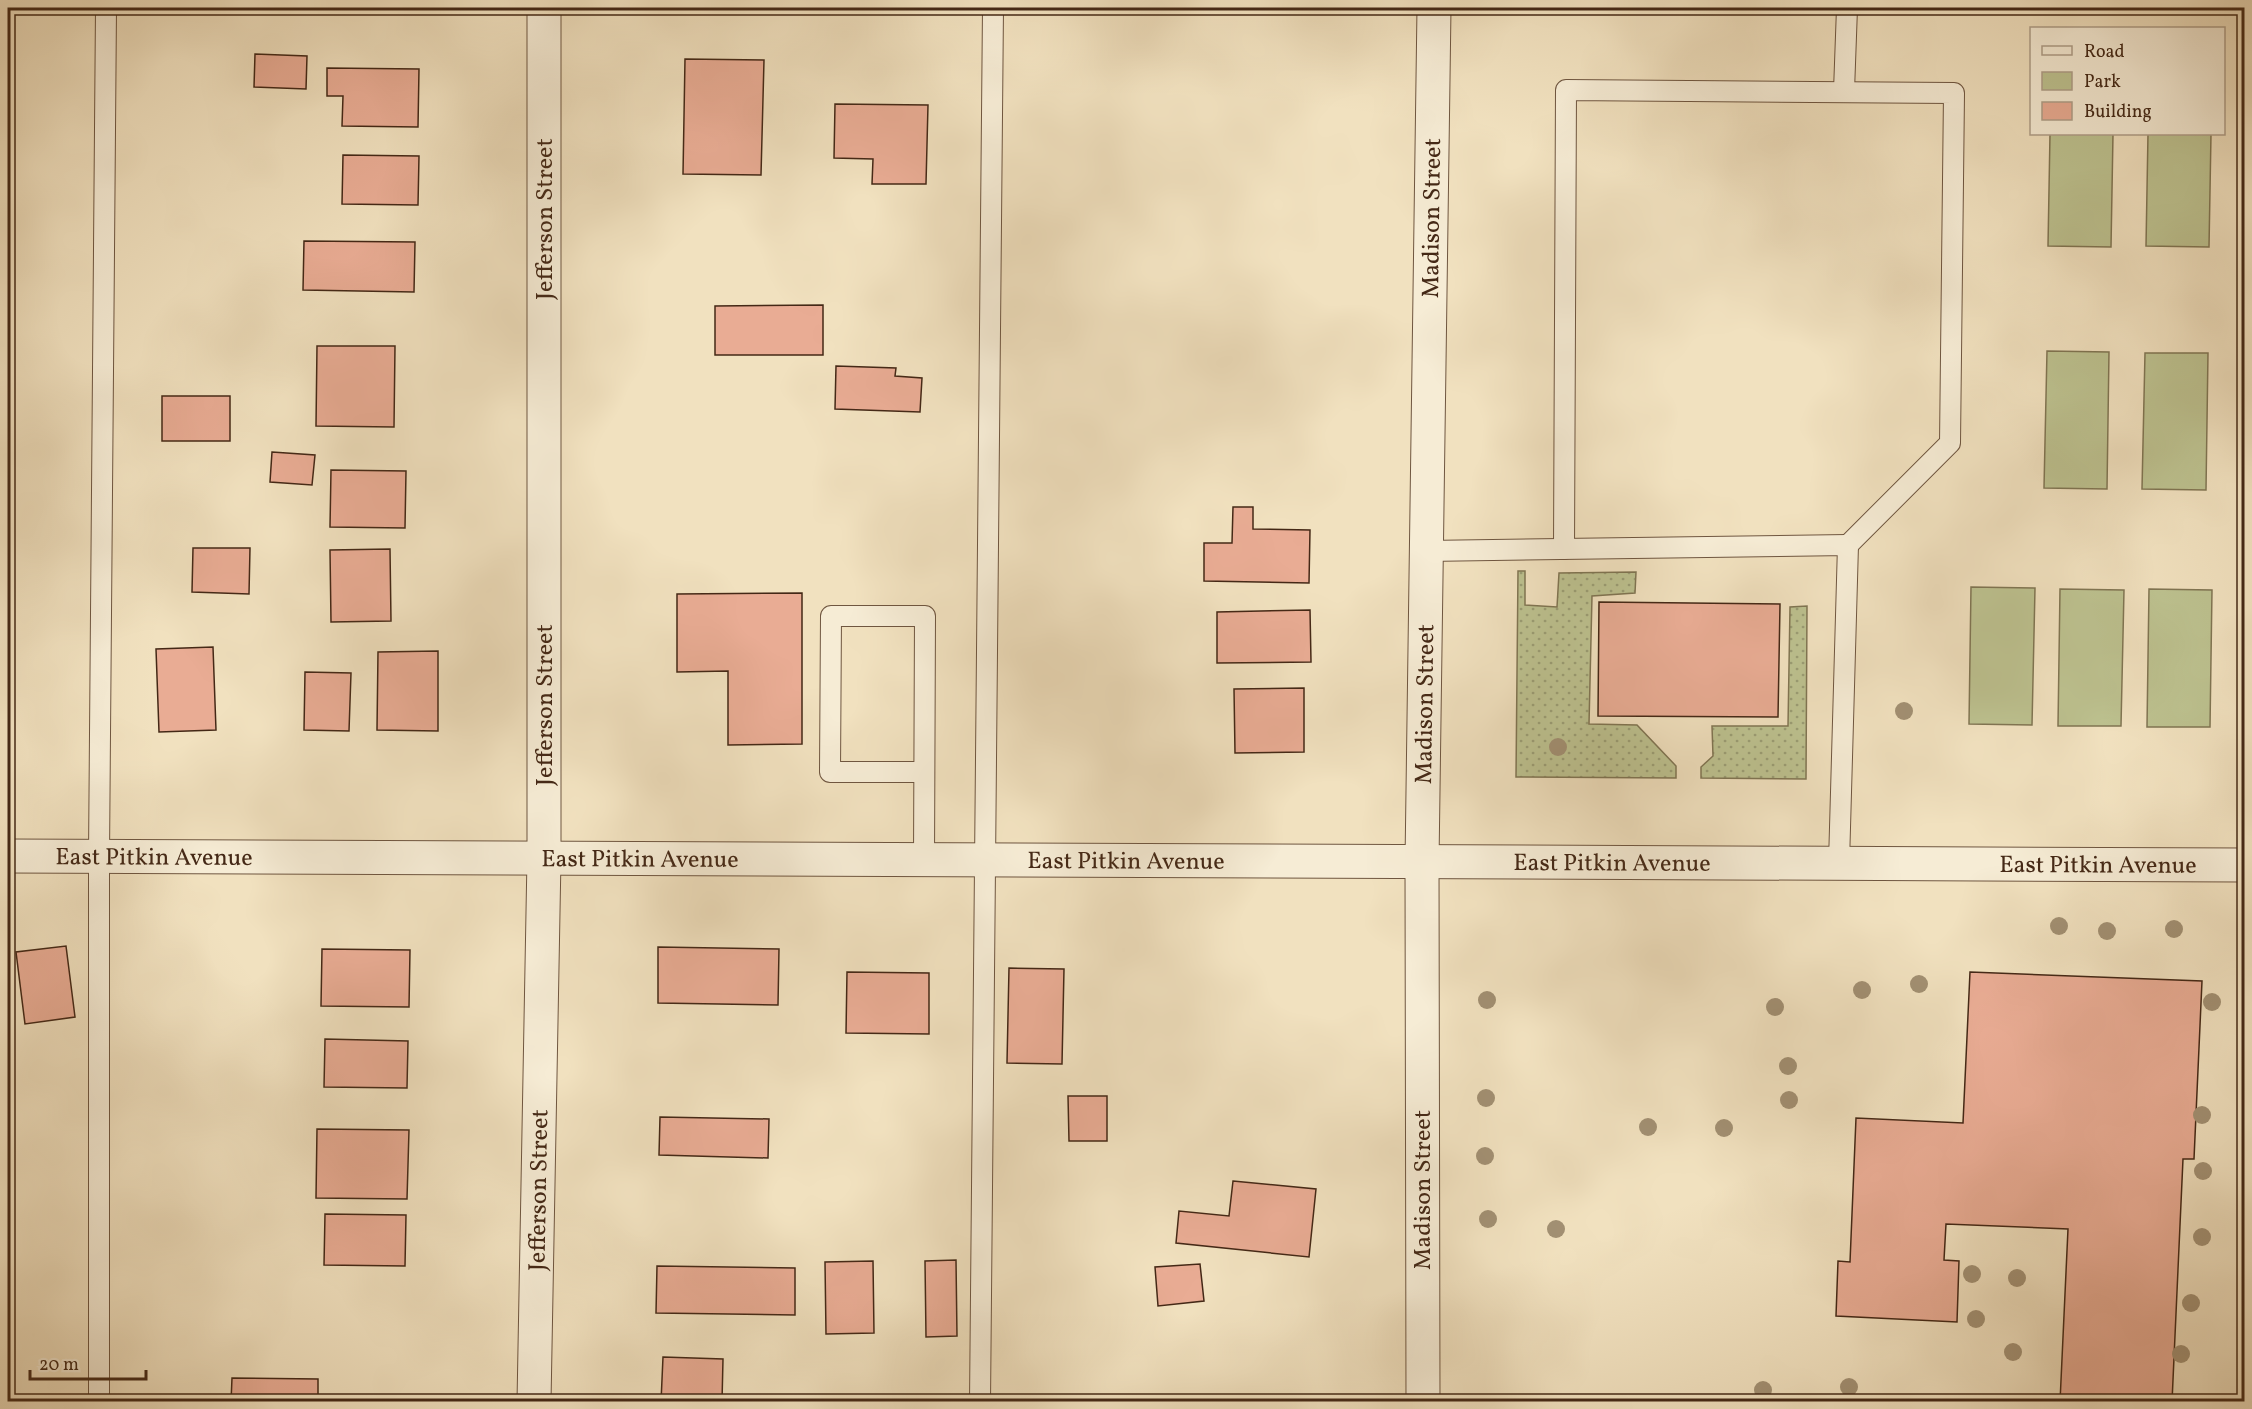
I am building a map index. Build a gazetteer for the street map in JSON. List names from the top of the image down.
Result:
{
  "streets": {
    "street": ["Jefferson Street", "Madison Street", "East Pitkin Avenue"]
  },
  "crossings": [
    ["Jefferson Street", "East Pitkin Avenue"],
    ["Madison Street", "East Pitkin Avenue"]
  ],
  "legend": ["Road", "Park", "Building"],
  "scale_bar": "20 m"
}
